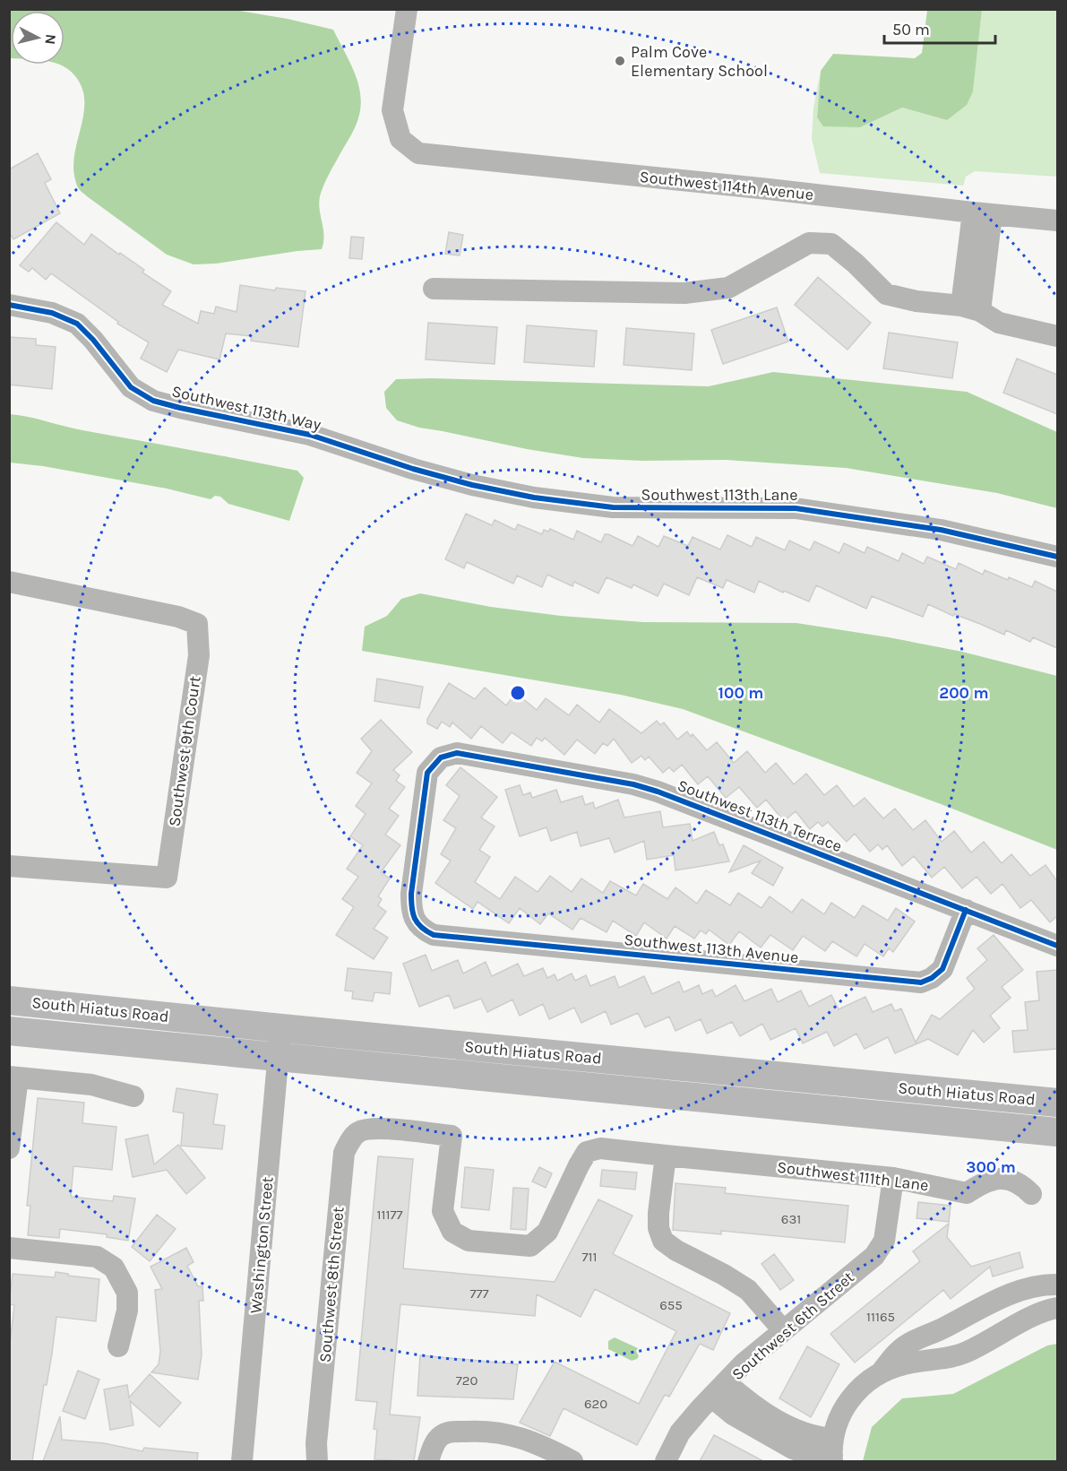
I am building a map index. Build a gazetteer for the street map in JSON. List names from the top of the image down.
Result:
{
  "streets": {
    "main road": ["South Hiatus Road"],
    "street": [
      "Southwest 114th Avenue",
      "Southwest 113th Way",
      "Southwest 113th Lane",
      "Southwest 9th Court",
      "Southwest 113th Terrace",
      "Southwest 113th Avenue",
      "Southwest 111th Lane",
      "Washington Street",
      "Southwest 8th Street",
      "Southwest 6th Street"
    ]
  },
  "crossings": [
    ["Southwest 113th Way", "Southwest 113th Lane"],
    ["Southwest 113th Terrace", "Southwest 113th Avenue"],
    ["South Hiatus Road", "Washington Street"],
    ["Southwest 111th Lane", "Southwest 8th Street"],
    ["Southwest 111th Lane", "Southwest 6th Street"]
  ],
  "places": ["Palm Cove Elementary School"],
  "house_numbers": [
    "11177",
    "631",
    "711",
    "777",
    "655",
    "11165",
    "720",
    "620"
  ],
  "scale_bar": "50 m",
  "north": "right",
  "rings": ["100 m", "200 m", "300 m"]
}
